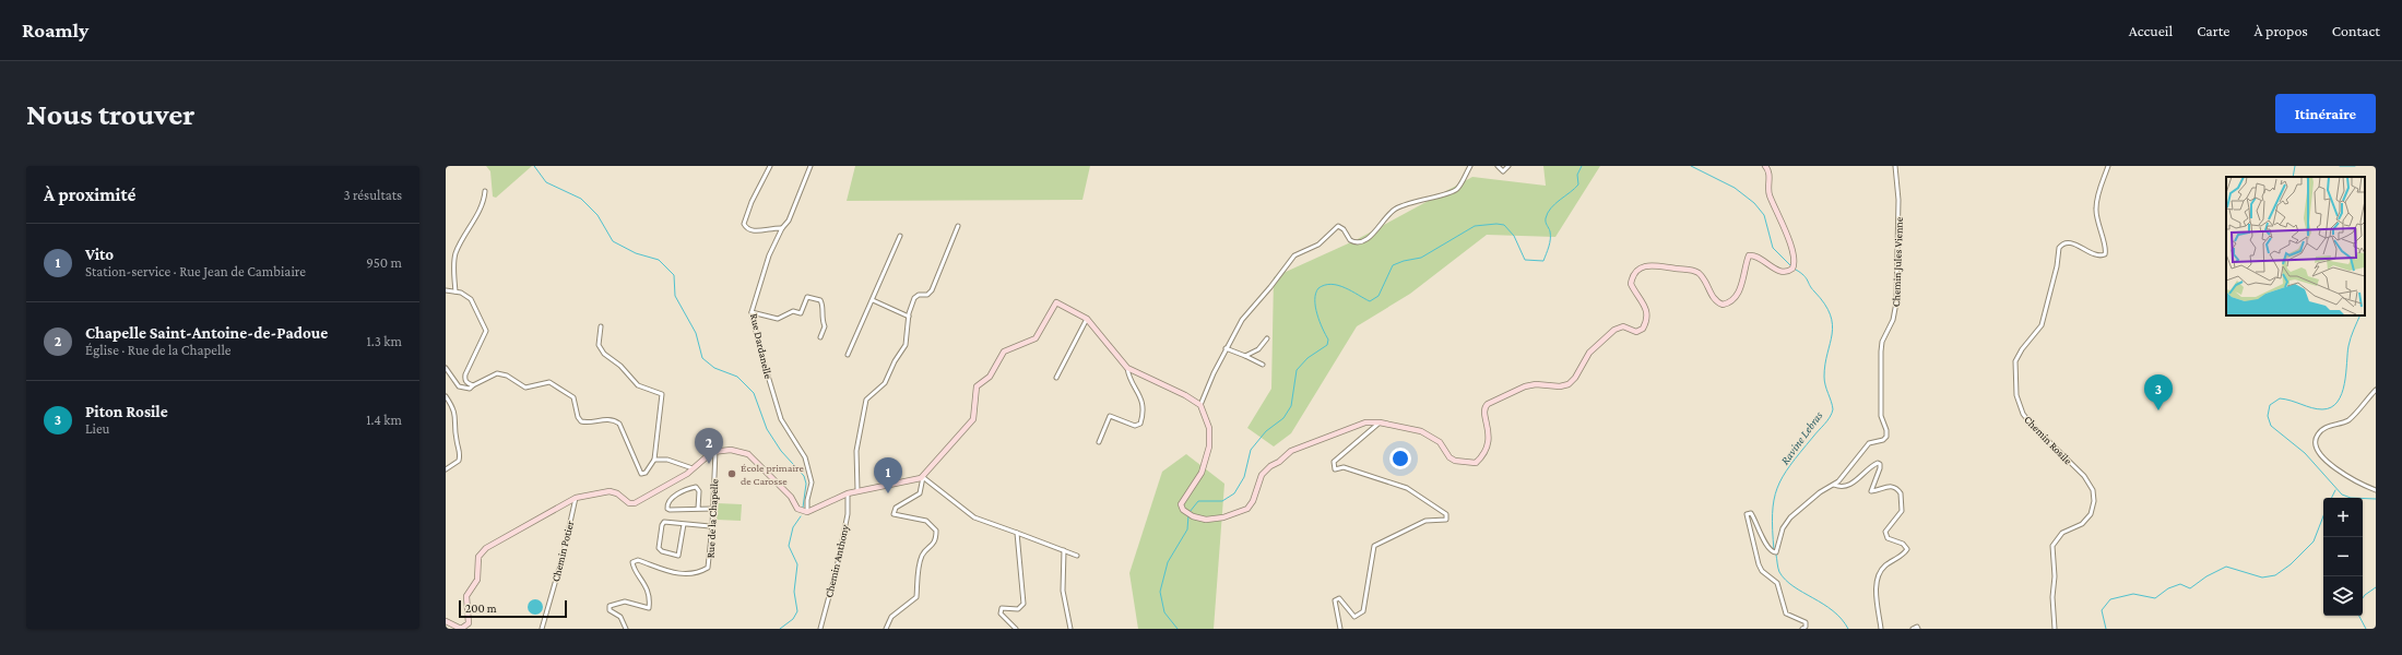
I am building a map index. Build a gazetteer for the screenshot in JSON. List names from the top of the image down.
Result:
{
  "streets": {
    "street": [
      "Chemin Jules Vienne",
      "Rue Dardanelle",
      "Chemin Rosile",
      "Rue de la Chapelle",
      "Chemin Potier",
      "Chemin Anthony"
    ]
  },
  "water": ["Ravine Lebras"],
  "places": ["École primaire de Carosse"],
  "scale_bar": "200 m",
  "page": {
    "header": "Roamly",
    "nav": [
      "Accueil",
      "Carte",
      "À propos",
      "Contact"
    ],
    "buttons": "Itinéraire",
    "title": "Nous trouver",
    "heading": ["À proximité", "3 résultats"],
    "list": [
      {
        "mark": "1",
        "name": "Vito",
        "note": "Station-service · Rue Jean de Cambiaire",
        "value": "950 m"
      },
      {
        "mark": "2",
        "name": "Chapelle Saint-Antoine-de-Padoue",
        "note": "Église · Rue de la Chapelle",
        "value": "1.3 km"
      },
      {
        "mark": "3",
        "name": "Piton Rosile",
        "note": "Lieu",
        "value": "1.4 km"
      }
    ],
    "pins": ["3", "2", "1"],
    "map_buttons": ["+", "−"],
    "scale": "200 m"
  }
}
